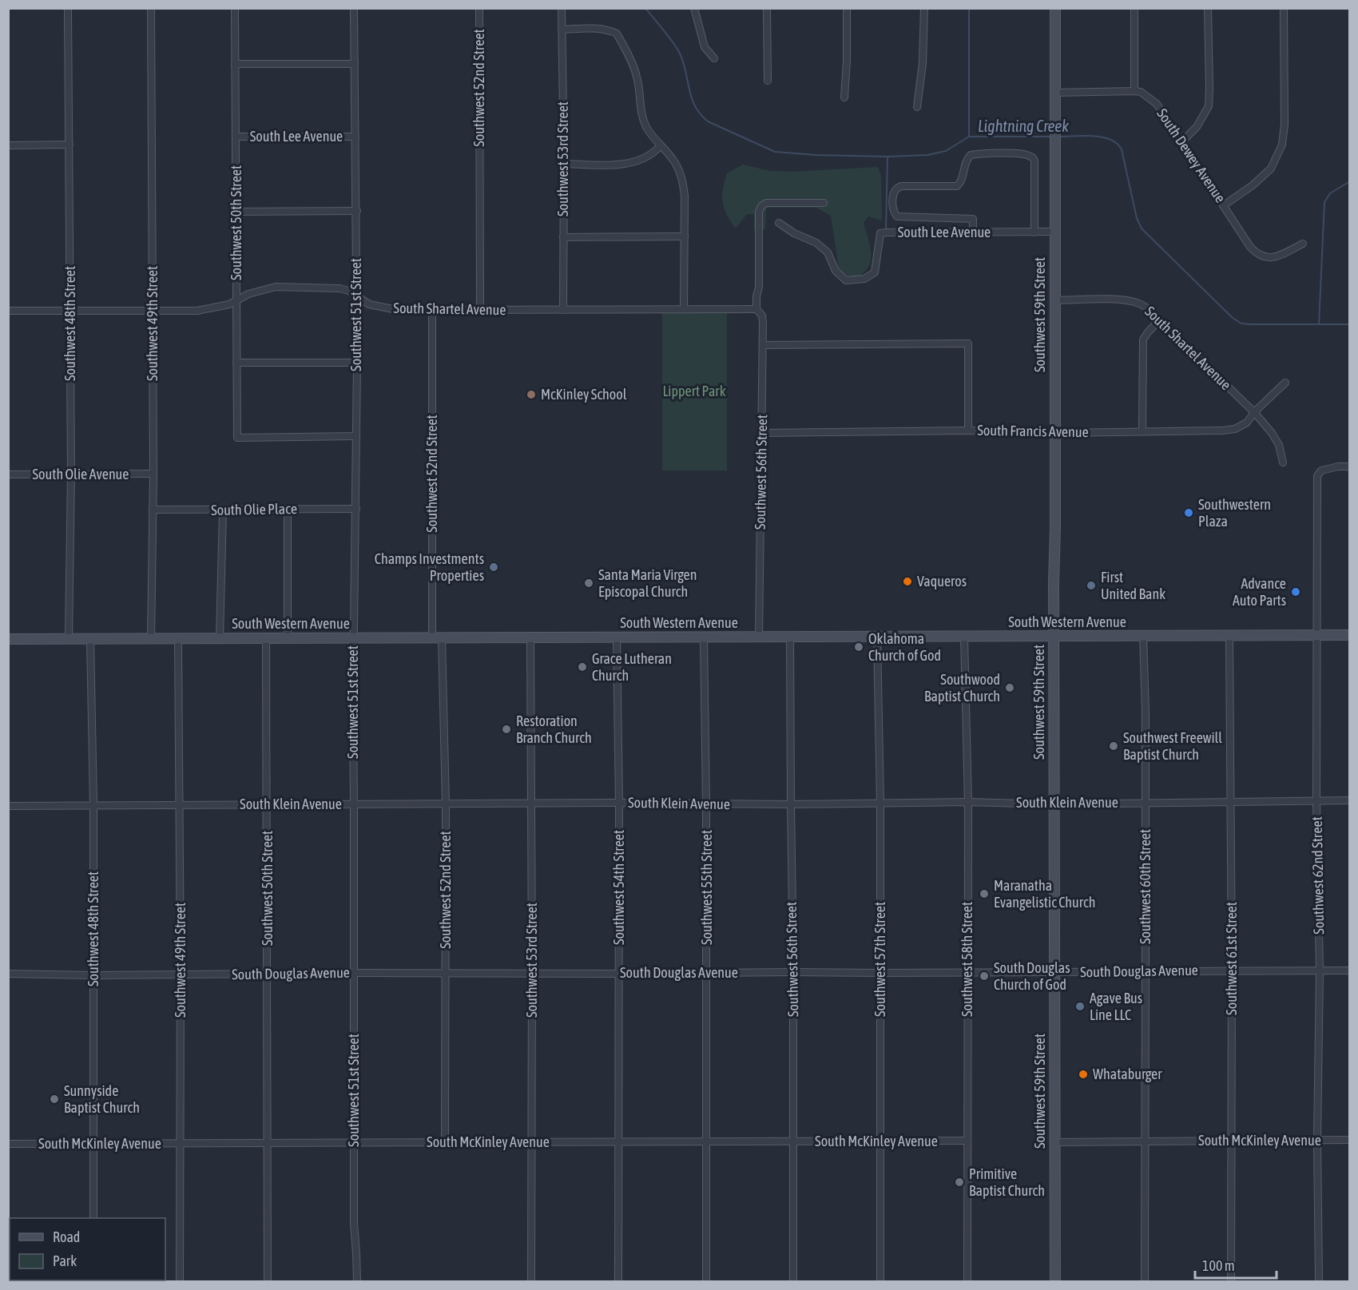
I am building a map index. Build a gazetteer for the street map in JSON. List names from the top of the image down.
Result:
{
  "streets": {
    "main road": ["Southwest 59th Street", "South Western Avenue"],
    "street": [
      "Southwest 52nd Street",
      "South Lee Avenue",
      "South Dewey Avenue",
      "Southwest 53rd Street",
      "Southwest 50th Street",
      "South Shartel Avenue",
      "Southwest 51st Street",
      "Southwest 48th Street",
      "Southwest 49th Street",
      "South Francis Avenue",
      "Southwest 56th Street",
      "South Olie Avenue",
      "South Olie Place",
      "South Klein Avenue",
      "Southwest 62nd Street",
      "Southwest 60th Street",
      "Southwest 54th Street",
      "Southwest 55th Street",
      "Southwest 61st Street",
      "Southwest 57th Street",
      "Southwest 58th Street",
      "South Douglas Avenue",
      "South McKinley Avenue"
    ]
  },
  "crossings": [
    ["Southwest 52nd Street", "South Shartel Avenue"],
    ["Southwest 52nd Street", "South Western Avenue"],
    ["Southwest 52nd Street", "South Klein Avenue"],
    ["Southwest 52nd Street", "South Douglas Avenue"],
    ["Southwest 52nd Street", "South McKinley Avenue"],
    ["South Lee Avenue", "Southwest 50th Street"],
    ["South Lee Avenue", "Southwest 51st Street"],
    ["South Lee Avenue", "Southwest 59th Street"],
    ["Southwest 53rd Street", "South Shartel Avenue"],
    ["Southwest 53rd Street", "South Western Avenue"],
    ["Southwest 53rd Street", "South Klein Avenue"],
    ["Southwest 53rd Street", "South Douglas Avenue"],
    ["Southwest 53rd Street", "South McKinley Avenue"],
    ["Southwest 50th Street", "South Shartel Avenue"],
    ["Southwest 50th Street", "Southwest 51st Street"],
    ["Southwest 50th Street", "South Western Avenue"],
    ["Southwest 50th Street", "South Klein Avenue"],
    ["Southwest 50th Street", "South Douglas Avenue"],
    ["Southwest 50th Street", "South McKinley Avenue"],
    ["South Shartel Avenue", "Southwest 51st Street"],
    ["South Shartel Avenue", "Southwest 59th Street"],
    ["South Shartel Avenue", "Southwest 48th Street"],
    ["South Shartel Avenue", "Southwest 49th Street"],
    ["South Shartel Avenue", "South Francis Avenue"],
    ["South Shartel Avenue", "Southwest 56th Street"],
    ["Southwest 51st Street", "South Olie Place"],
    ["Southwest 51st Street", "South Western Avenue"],
    ["Southwest 51st Street", "South Klein Avenue"],
    ["Southwest 51st Street", "South Douglas Avenue"],
    ["Southwest 51st Street", "South McKinley Avenue"],
    ["Southwest 59th Street", "South Francis Avenue"],
    ["Southwest 59th Street", "South Western Avenue"],
    ["Southwest 59th Street", "South Klein Avenue"],
    ["Southwest 59th Street", "South Douglas Avenue"],
    ["Southwest 59th Street", "South McKinley Avenue"],
    ["Southwest 48th Street", "South Olie Avenue"],
    ["Southwest 48th Street", "South Western Avenue"],
    ["Southwest 48th Street", "South Klein Avenue"],
    ["Southwest 48th Street", "South Douglas Avenue"],
    ["Southwest 48th Street", "South McKinley Avenue"],
    ["Southwest 49th Street", "South Olie Avenue"],
    ["Southwest 49th Street", "South Olie Place"],
    ["Southwest 49th Street", "South Western Avenue"],
    ["Southwest 49th Street", "South Klein Avenue"],
    ["Southwest 49th Street", "South Douglas Avenue"],
    ["Southwest 49th Street", "South McKinley Avenue"],
    ["South Francis Avenue", "Southwest 56th Street"],
    ["Southwest 56th Street", "South Western Avenue"],
    ["Southwest 56th Street", "South Klein Avenue"],
    ["Southwest 56th Street", "South Douglas Avenue"],
    ["Southwest 56th Street", "South McKinley Avenue"],
    ["South Western Avenue", "Southwest 62nd Street"],
    ["South Western Avenue", "Southwest 60th Street"],
    ["South Western Avenue", "Southwest 54th Street"],
    ["South Western Avenue", "Southwest 55th Street"],
    ["South Western Avenue", "Southwest 61st Street"],
    ["South Western Avenue", "Southwest 57th Street"],
    ["South Western Avenue", "Southwest 58th Street"],
    ["South Klein Avenue", "Southwest 62nd Street"],
    ["South Klein Avenue", "Southwest 60th Street"],
    ["South Klein Avenue", "Southwest 54th Street"],
    ["South Klein Avenue", "Southwest 55th Street"],
    ["South Klein Avenue", "Southwest 61st Street"],
    ["South Klein Avenue", "Southwest 57th Street"],
    ["South Klein Avenue", "Southwest 58th Street"],
    ["Southwest 62nd Street", "South Douglas Avenue"],
    ["Southwest 62nd Street", "South McKinley Avenue"],
    ["Southwest 60th Street", "South Douglas Avenue"],
    ["Southwest 60th Street", "South McKinley Avenue"],
    ["Southwest 54th Street", "South Douglas Avenue"],
    ["Southwest 54th Street", "South McKinley Avenue"],
    ["Southwest 55th Street", "South Douglas Avenue"],
    ["Southwest 55th Street", "South McKinley Avenue"],
    ["Southwest 61st Street", "South Douglas Avenue"],
    ["Southwest 61st Street", "South McKinley Avenue"],
    ["Southwest 57th Street", "South Douglas Avenue"],
    ["Southwest 57th Street", "South McKinley Avenue"],
    ["Southwest 58th Street", "South Douglas Avenue"],
    ["Southwest 58th Street", "South McKinley Avenue"]
  ],
  "water": ["Lightning Creek"],
  "parks": ["Lippert Park"],
  "places": [
    "McKinley School",
    "Southwestern Plaza",
    "Champs Investments Properties",
    "Vaqueros",
    "Santa Maria Virgen Episcopal Church",
    "First United Bank",
    "Advance Auto Parts",
    "Oklahoma Church of God",
    "Grace Lutheran Church",
    "Southwood Baptist Church",
    "Restoration Branch Church",
    "Southwest Freewill Baptist Church",
    "Maranatha Evangelistic Church",
    "South Douglas Church of God",
    "Agave Bus Line LLC",
    "Whataburger",
    "Sunnyside Baptist Church",
    "Primitive Baptist Church"
  ],
  "legend": ["Road", "Park"],
  "scale_bar": "100 m"
}
